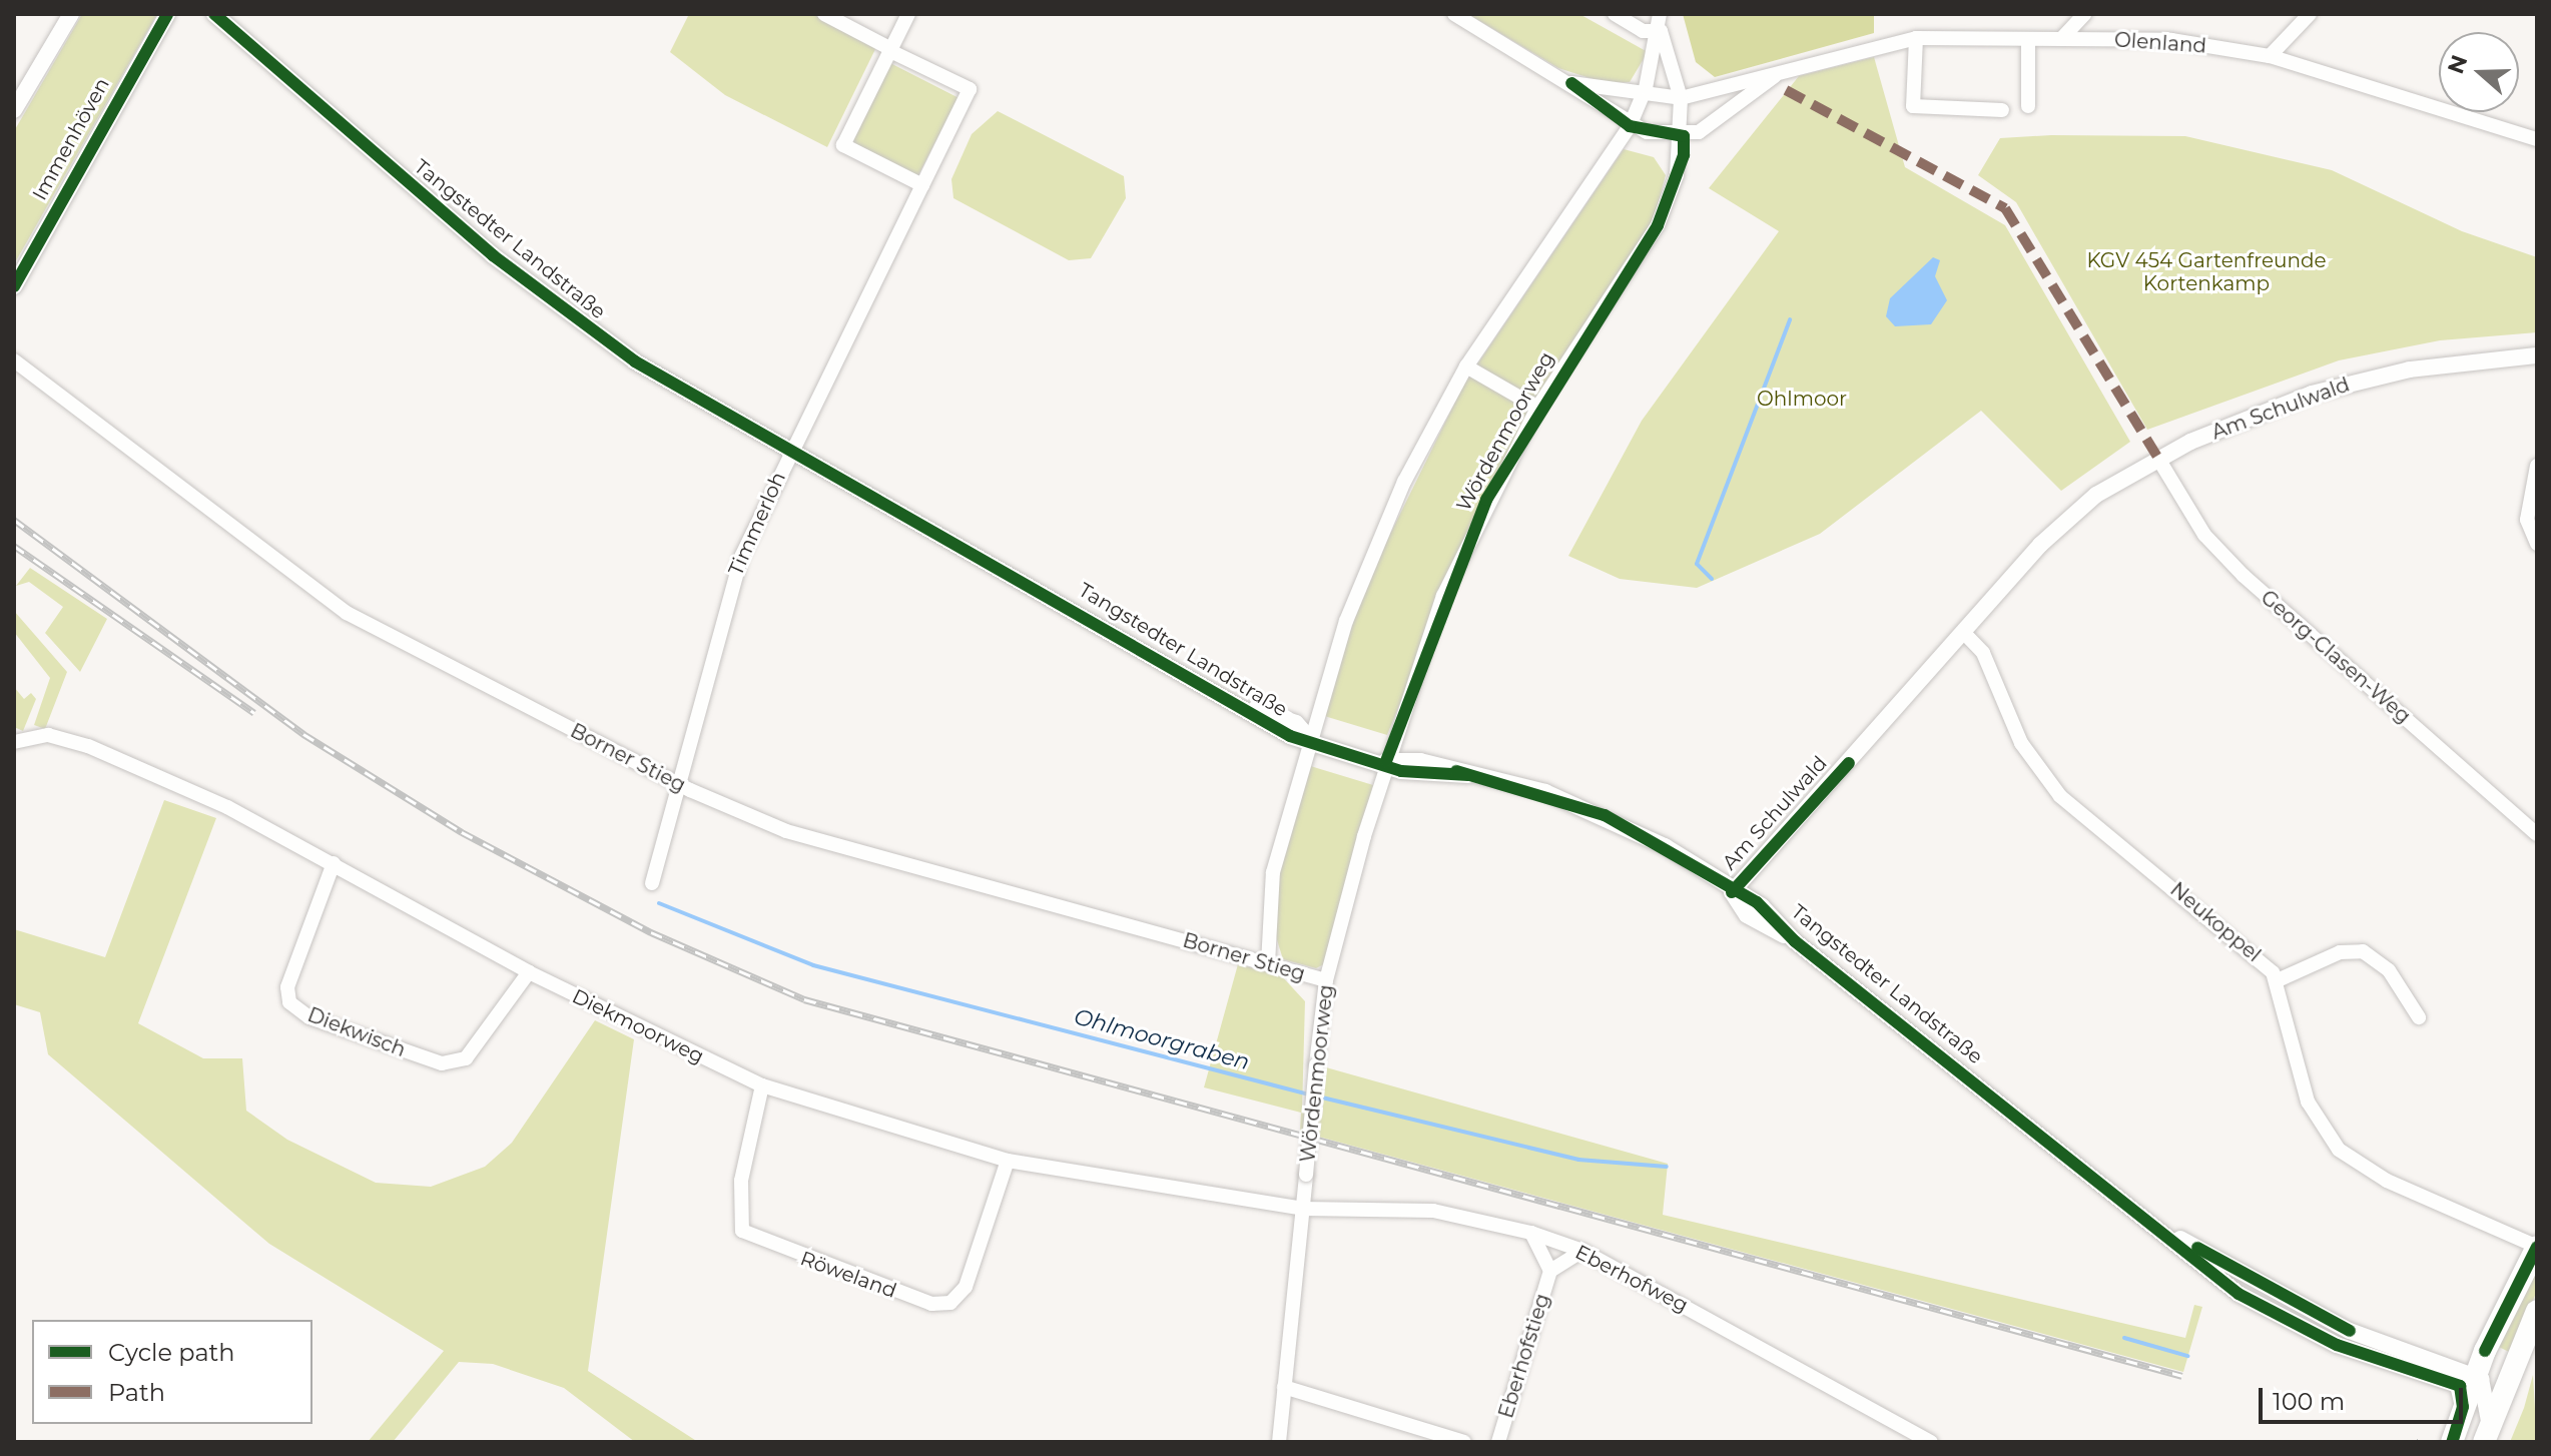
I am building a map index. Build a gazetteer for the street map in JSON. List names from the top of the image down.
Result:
{
  "streets": {
    "street": [
      "Olenland",
      "Immenhöven",
      "Tangstedter Landstraße",
      "Am Schulwald",
      "Wördenmoorweg",
      "Timmerloh",
      "Georg-Clasen-Weg",
      "Borner Stieg",
      "Neukoppel",
      "Diekmoorweg",
      "Diekwisch",
      "Röweland",
      "Eberhofweg",
      "Eberhofstieg"
    ]
  },
  "crossings": [
    ["Olenland", "Wördenmoorweg"],
    ["Tangstedter Landstraße", "Am Schulwald"],
    ["Tangstedter Landstraße", "Wördenmoorweg"],
    ["Tangstedter Landstraße", "Timmerloh"],
    ["Am Schulwald", "Georg-Clasen-Weg"],
    ["Am Schulwald", "Neukoppel"],
    ["Wördenmoorweg", "Borner Stieg"],
    ["Wördenmoorweg", "Diekmoorweg"],
    ["Wördenmoorweg", "Eberhofweg"],
    ["Timmerloh", "Borner Stieg"],
    ["Diekmoorweg", "Diekwisch"],
    ["Diekmoorweg", "Röweland"],
    ["Diekmoorweg", "Eberhofweg"],
    ["Eberhofweg", "Eberhofstieg"]
  ],
  "water": ["Ohlmoorgraben"],
  "parks": ["KGV 454 Gartenfreunde Kortenkamp", "Ohlmoor"],
  "legend": ["Cycle path", "Path"],
  "scale_bar": "100 m",
  "north": "left"
}
